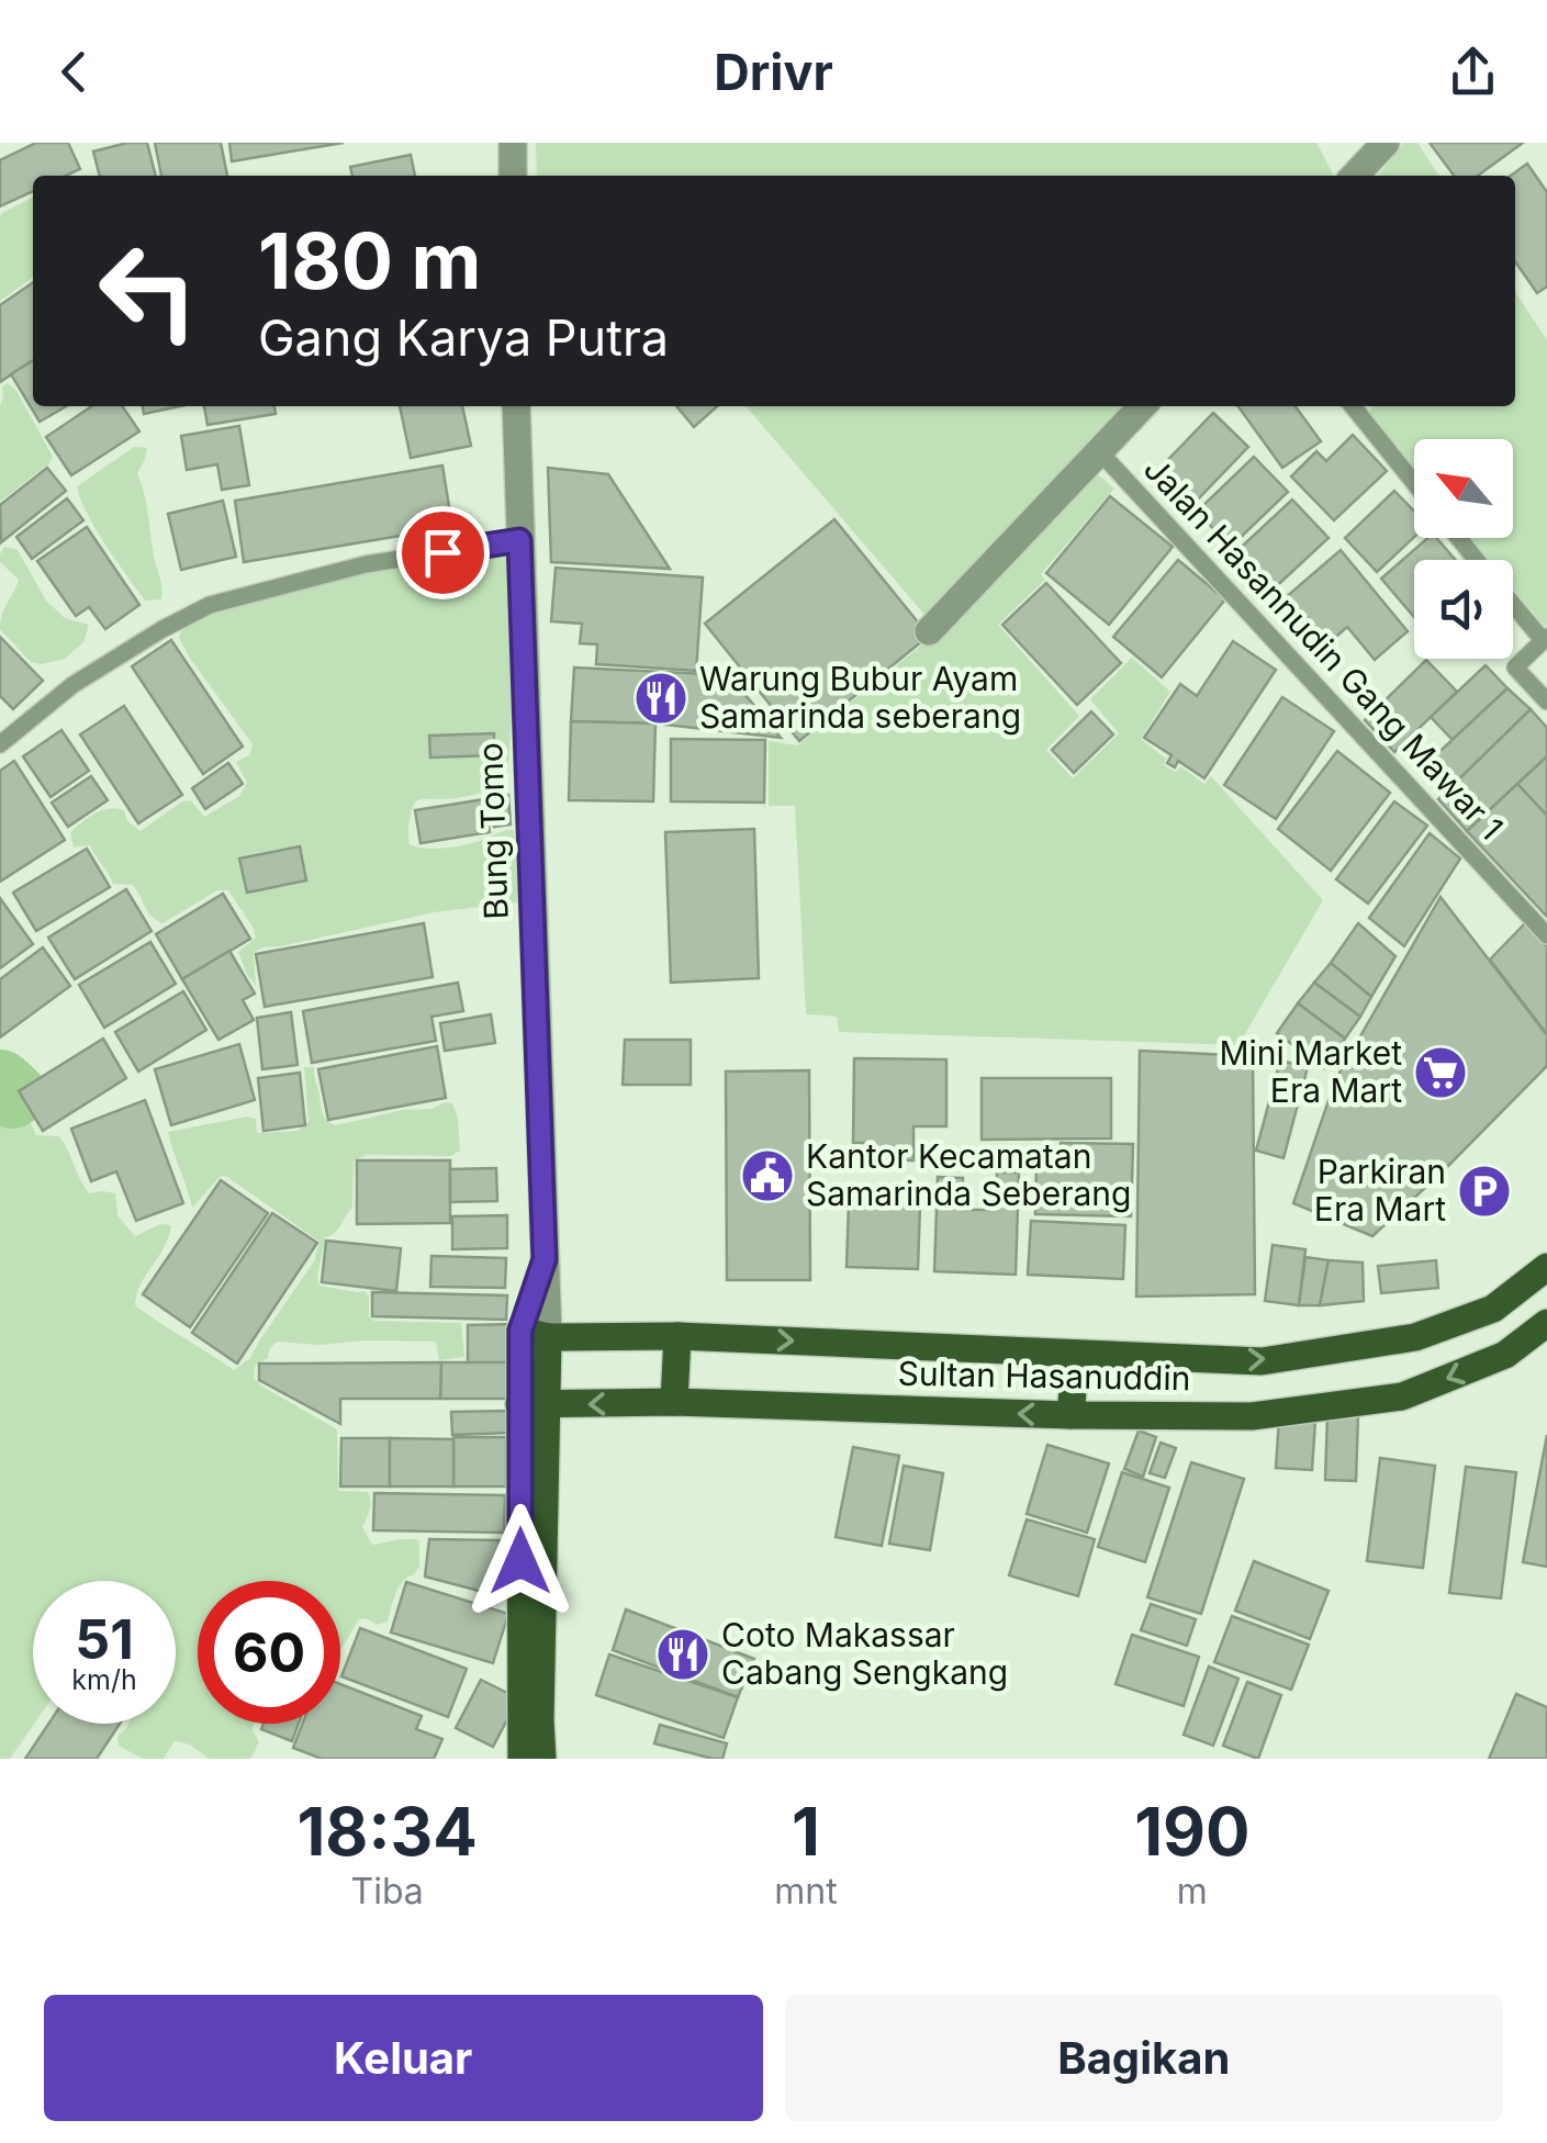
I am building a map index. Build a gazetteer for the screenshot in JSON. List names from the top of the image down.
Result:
{
  "streets": {
    "main road": ["Bung Tomo", "Sultan Hasanuddin"],
    "lane": ["Jalan Hasannudin Gang Mawar 1"]
  },
  "crossings": [
    ["Bung Tomo", "Sultan Hasanuddin"]
  ],
  "places": {
    "restaurant": ["Warung Bubur Ayam Samarinda seberang", "Coto Makassar Cabang Sengkang"],
    "supermarket": ["Mini Market Era Mart"],
    "public building": ["Kantor Kecamatan Samarinda Seberang"],
    "parking": ["Parkiran Era Mart"]
  },
  "north": "top left",
  "page": {
    "header": "Drivr",
    "turn": ["180 m", "Gang Karya Putra"],
    "speed": "51 km/h",
    "limit": "60",
    "eta": [
      "18:34",
      "Tiba",
      "1",
      "mnt",
      "190",
      "m"
    ],
    "buttons": ["Keluar", "Bagikan"]
  }
}
